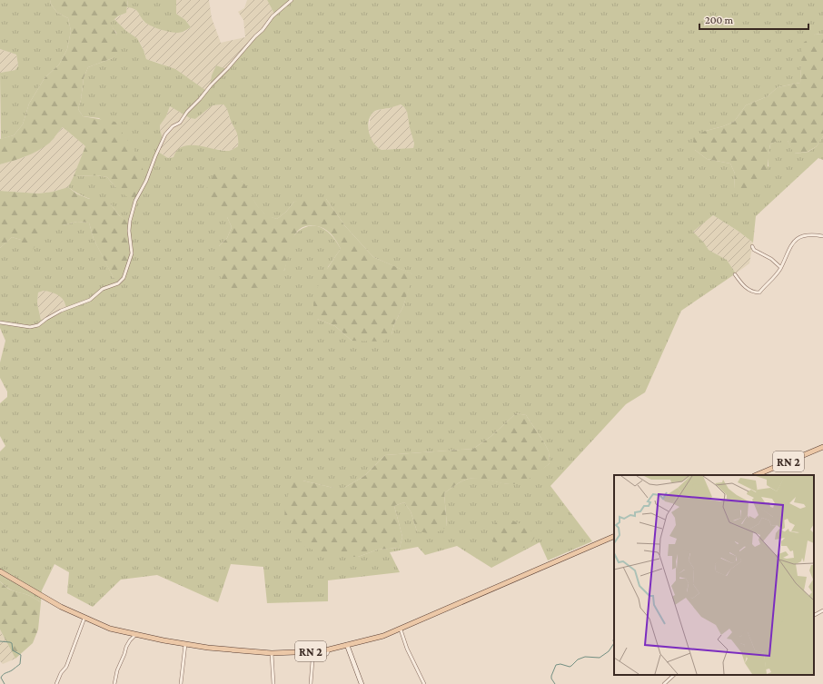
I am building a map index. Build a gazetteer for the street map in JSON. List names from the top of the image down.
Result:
{
  "streets": {
    "main road": ["RN 2"]
  },
  "scale_bar": "200 m"
}
